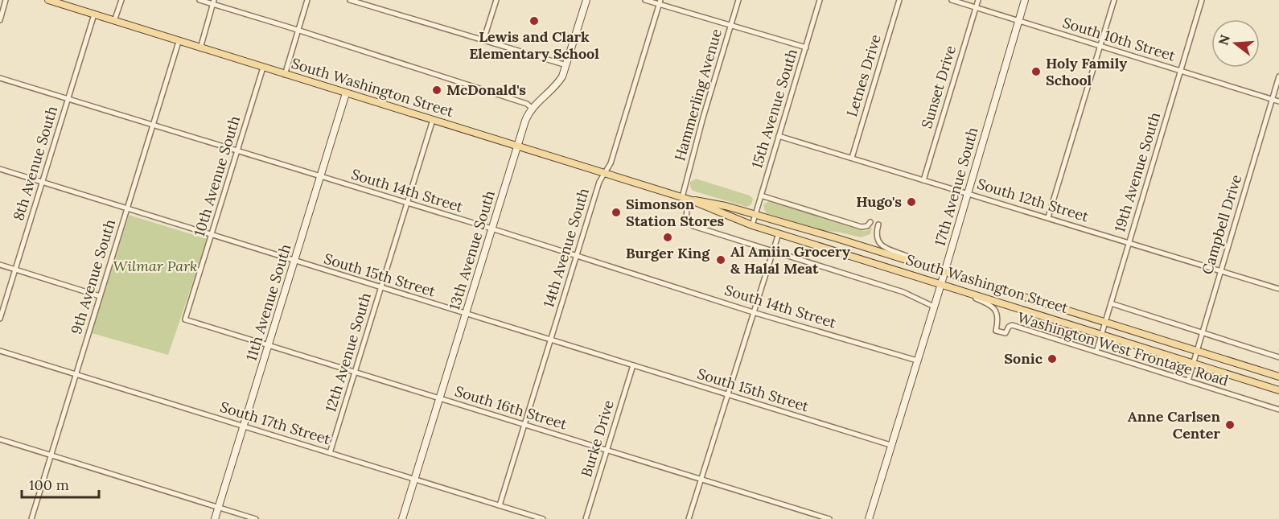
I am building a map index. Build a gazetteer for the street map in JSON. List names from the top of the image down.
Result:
{
  "streets": {
    "main road": ["South Washington Street"],
    "street": [
      "South 10th Street",
      "Letnes Drive",
      "Sunset Drive",
      "Hammerling Avenue",
      "15th Avenue South",
      "8th Avenue South",
      "19th Avenue South",
      "10th Avenue South",
      "17th Avenue South",
      "South 14th Street",
      "South 12th Street",
      "Campbell Drive",
      "14th Avenue South",
      "13th Avenue South",
      "South 15th Street",
      "9th Avenue South",
      "11th Avenue South",
      "Washington West Frontage Road",
      "12th Avenue South",
      "South 16th Street",
      "South 17th Street",
      "Burke Drive"
    ]
  },
  "crossings": [
    ["South 10th Street", "Sunset Drive"],
    ["South 10th Street", "19th Avenue South"],
    ["South 10th Street", "17th Avenue South"],
    ["South 10th Street", "Campbell Drive"],
    ["Letnes Drive", "South 12th Street"],
    ["Sunset Drive", "South 12th Street"],
    ["South Washington Street", "Hammerling Avenue"],
    ["South Washington Street", "15th Avenue South"],
    ["South Washington Street", "8th Avenue South"],
    ["South Washington Street", "19th Avenue South"],
    ["South Washington Street", "10th Avenue South"],
    ["South Washington Street", "17th Avenue South"],
    ["South Washington Street", "Campbell Drive"],
    ["South Washington Street", "14th Avenue South"],
    ["South Washington Street", "13th Avenue South"],
    ["South Washington Street", "9th Avenue South"],
    ["South Washington Street", "11th Avenue South"],
    ["South Washington Street", "Washington West Frontage Road"],
    ["South Washington Street", "12th Avenue South"],
    ["15th Avenue South", "South 12th Street"],
    ["8th Avenue South", "South 14th Street"],
    ["8th Avenue South", "South 15th Street"],
    ["19th Avenue South", "South 12th Street"],
    ["19th Avenue South", "Washington West Frontage Road"],
    ["10th Avenue South", "South 14th Street"],
    ["10th Avenue South", "South 15th Street"],
    ["10th Avenue South", "South 16th Street"],
    ["17th Avenue South", "South 14th Street"],
    ["17th Avenue South", "South 12th Street"],
    ["17th Avenue South", "South 15th Street"],
    ["South 14th Street", "14th Avenue South"],
    ["South 14th Street", "13th Avenue South"],
    ["South 14th Street", "9th Avenue South"],
    ["South 14th Street", "11th Avenue South"],
    ["South 14th Street", "12th Avenue South"],
    ["South 12th Street", "Campbell Drive"],
    ["Campbell Drive", "Washington West Frontage Road"],
    ["14th Avenue South", "South 15th Street"],
    ["14th Avenue South", "South 16th Street"],
    ["14th Avenue South", "South 17th Street"],
    ["13th Avenue South", "South 15th Street"],
    ["13th Avenue South", "South 16th Street"],
    ["13th Avenue South", "South 17th Street"],
    ["South 15th Street", "9th Avenue South"],
    ["South 15th Street", "11th Avenue South"],
    ["South 15th Street", "12th Avenue South"],
    ["South 15th Street", "Burke Drive"],
    ["9th Avenue South", "South 17th Street"],
    ["11th Avenue South", "South 16th Street"],
    ["11th Avenue South", "South 17th Street"],
    ["12th Avenue South", "South 16th Street"],
    ["12th Avenue South", "South 17th Street"],
    ["South 16th Street", "Burke Drive"]
  ],
  "parks": ["Wilmar Park"],
  "places": [
    "Lewis and Clark Elementary School",
    "Holy Family School",
    "McDonald's",
    "Hugo's",
    "Simonson Station Stores",
    "Burger King",
    "Al Amiin Grocery & Halal Meat",
    "Sonic",
    "Anne Carlsen Center"
  ],
  "scale_bar": "100 m",
  "north": "left"
}
